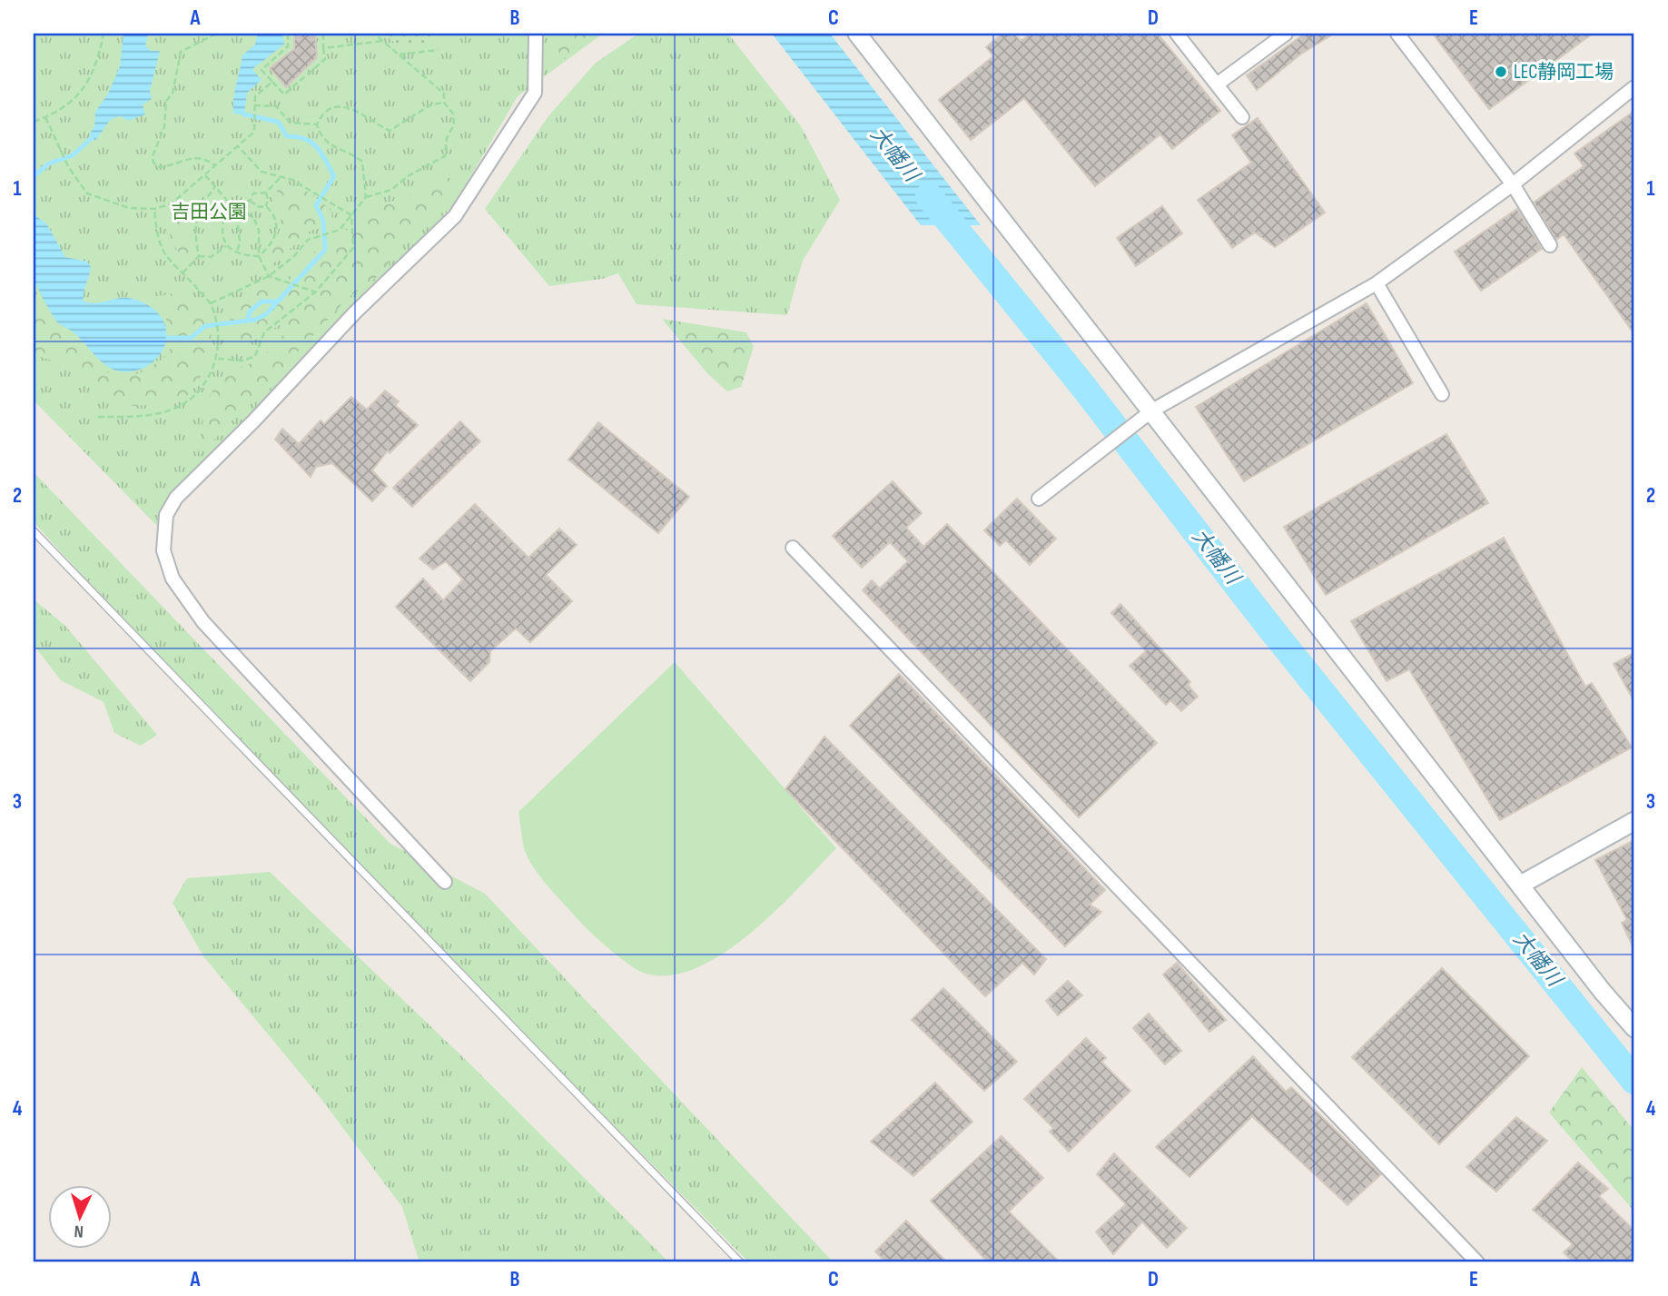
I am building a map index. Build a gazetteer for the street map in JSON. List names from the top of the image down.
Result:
{
  "water": ["大幡川"],
  "parks": ["吉田公園"],
  "places": ["LEC静岡工場"],
  "north": "bottom",
  "grid": {
    "columns": [
      "A",
      "B",
      "C",
      "D",
      "E"
    ],
    "rows": [
      "1",
      "2",
      "3",
      "4"
    ]
  }
}
